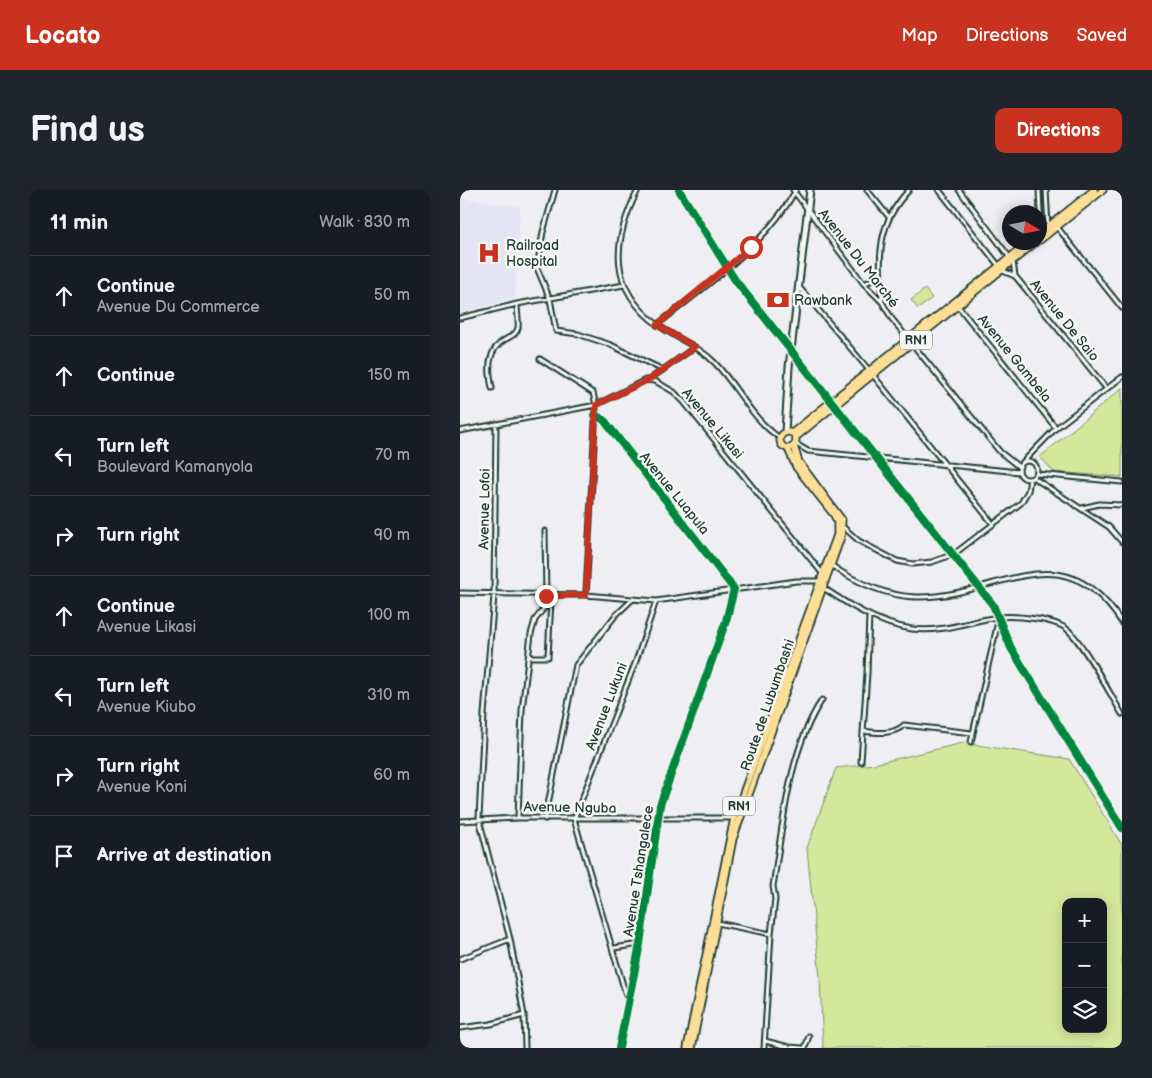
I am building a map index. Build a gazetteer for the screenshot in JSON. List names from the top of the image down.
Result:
{
  "streets": {
    "highway": ["RN1", "Route de Lubumbashi"],
    "street": [
      "Avenue Du Marché",
      "Avenue De Saio",
      "Avenue Gambela",
      "Avenue Likasi",
      "Avenue Luapula",
      "Avenue Lofoi",
      "Avenue Lukuni",
      "Avenue Nguba",
      "Avenue Tshangalece"
    ]
  },
  "crossings": [
    ["Avenue Du Marché", "RN1"],
    ["Avenue De Saio", "RN1"],
    ["RN1", "Avenue Gambela"],
    ["Avenue Likasi", "Route de Lubumbashi"],
    ["Avenue Luapula", "Avenue Tshangalece"],
    ["Avenue Lofoi", "Avenue Nguba"],
    ["Route de Lubumbashi", "Avenue Nguba"],
    ["Avenue Lukuni", "Avenue Nguba"],
    ["Avenue Nguba", "Avenue Tshangalece"]
  ],
  "places": {
    "hospital": ["Railroad Hospital"],
    "bank": ["Rawbank"]
  },
  "north": "right",
  "page": {
    "header": "Locato",
    "nav": ["Map", "Directions", "Saved"],
    "buttons": "Directions",
    "title": "Find us",
    "heading": ["11 min", "Walk · 830 m"],
    "list": [
      ["Continue", "Avenue Du Commerce", "50 m"],
      ["Continue", "150 m"],
      ["Turn left", "Boulevard Kamanyola", "70 m"],
      ["Turn right", "90 m"],
      ["Continue", "Avenue Likasi", "100 m"],
      ["Turn left", "Avenue Kiubo", "310 m"],
      ["Turn right", "Avenue Koni", "60 m"],
      "Arrive at destination"
    ],
    "map_buttons": ["+", "−"]
  }
}
